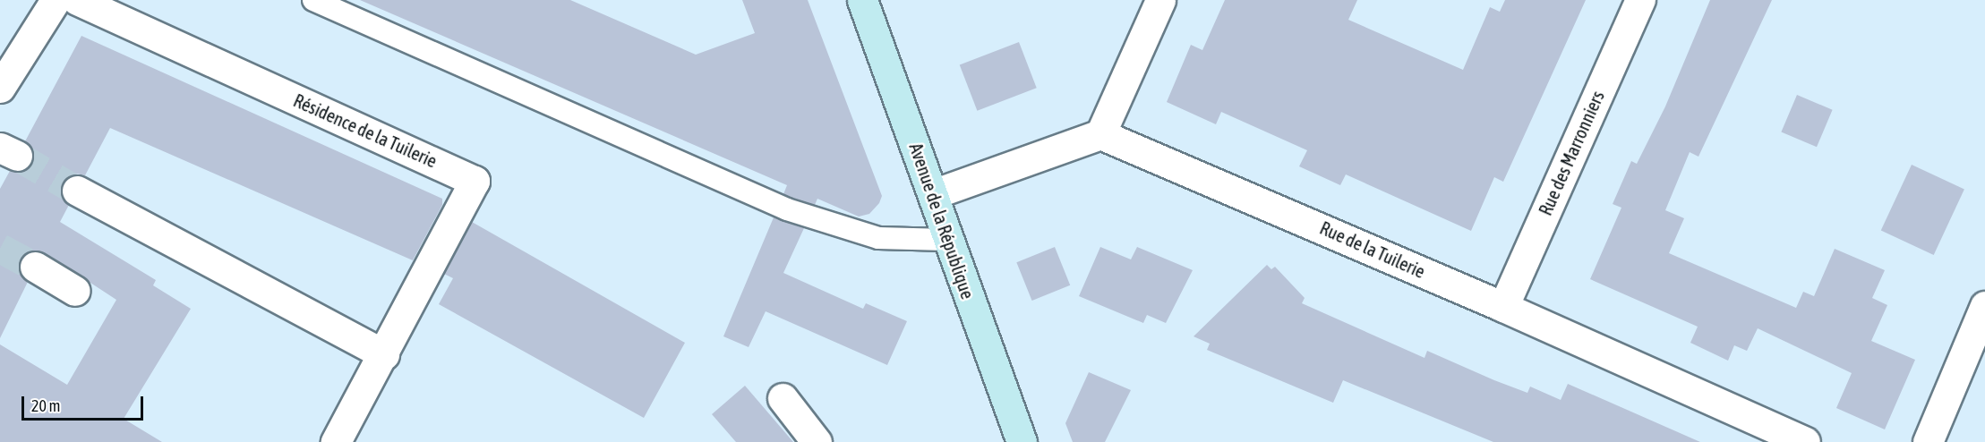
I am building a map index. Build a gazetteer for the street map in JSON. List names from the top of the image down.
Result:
{
  "streets": {
    "street": [
      "Résidence de la Tuilerie",
      "Rue des Marronniers",
      "Avenue de la République",
      "Rue de la Tuilerie"
    ]
  },
  "crossings": [
    ["Rue des Marronniers", "Rue de la Tuilerie"]
  ],
  "scale_bar": "20 m"
}
